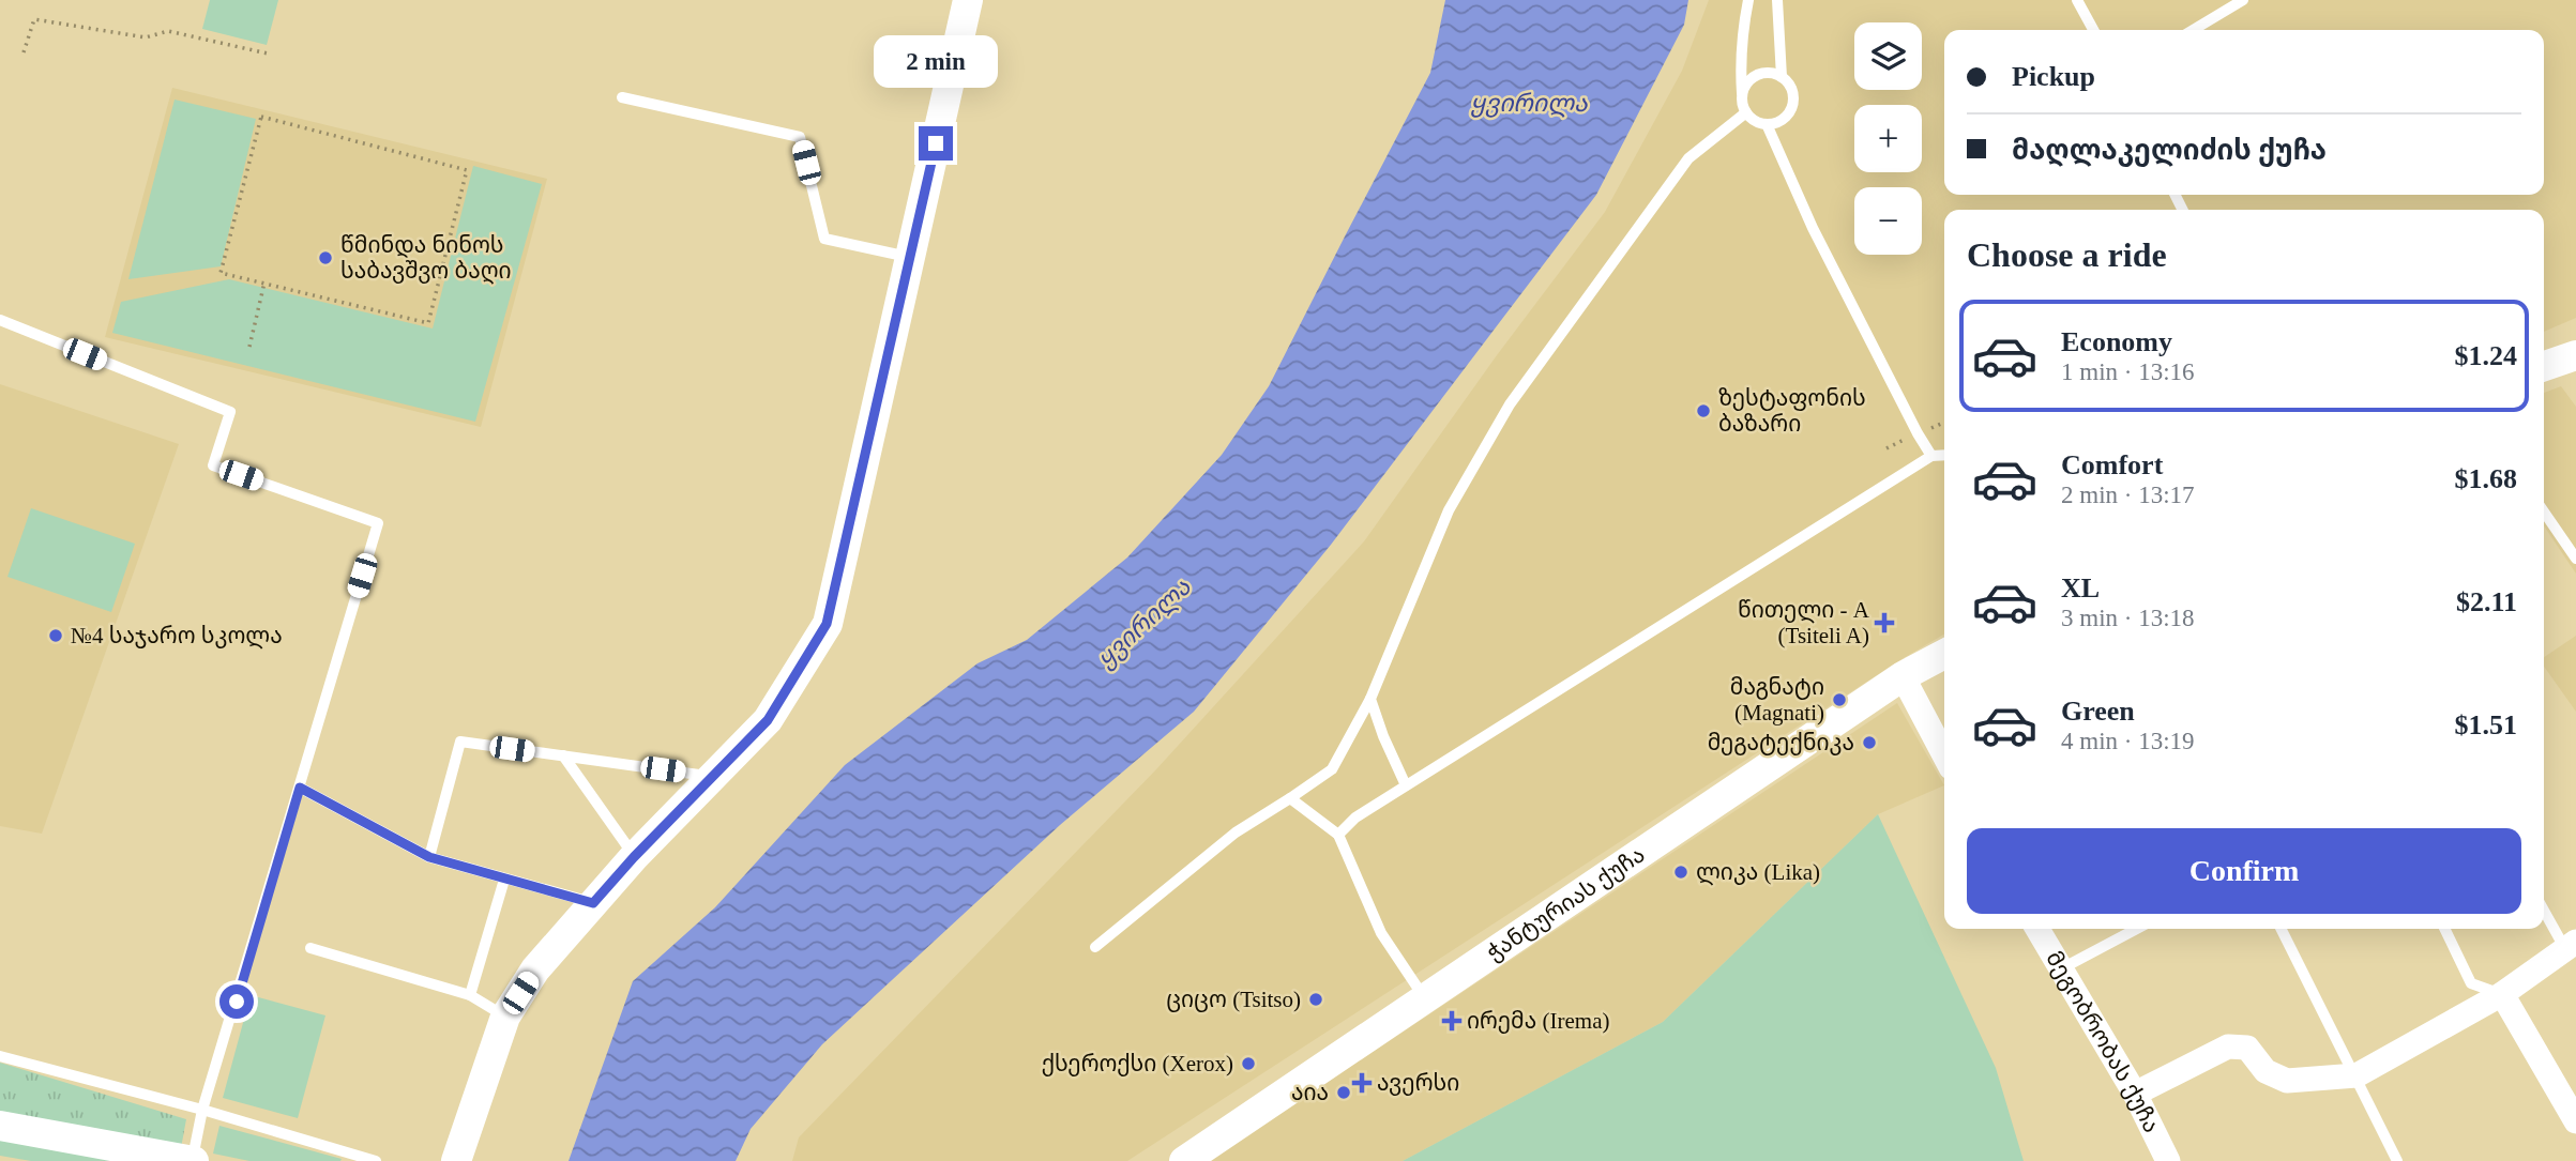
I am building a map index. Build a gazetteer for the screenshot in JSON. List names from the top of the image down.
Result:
{
  "streets": {
    "street": ["ჭანტურიას ქუჩა", "მეგობრობას ქუჩა"]
  },
  "water": ["ყვირილა"],
  "places": {
    "other": [
      "წმინდა ნინოს საბავშვო ბაღი",
      "ზესტაფონის ბაზარი",
      "№4 საჯარო სკოლა",
      "მაგნატი (Magnati)",
      "მეგატექნიკა",
      "ლიკა (Lika)",
      "ციცო (Tsitso)",
      "ქსეროქსი (Xerox)",
      "აია"
    ],
    "health": ["წითელი - A (Tsiteli A)", "ირემა (Irema)", "ავერსი"]
  },
  "page": {
    "map_buttons": ["+", "−"],
    "banner": ["Pickup", "მაღლაკელიძის ქუჩა"],
    "bubble": "2 min",
    "heading": "Choose a ride",
    "list": [
      {
        "name": "Economy",
        "note": "1 min · 13:16",
        "value": "$1.24"
      },
      {
        "name": "Comfort",
        "note": "2 min · 13:17",
        "value": "$1.68"
      },
      {
        "name": "XL",
        "note": "3 min · 13:18",
        "value": "$2.11"
      },
      {
        "name": "Green",
        "note": "4 min · 13:19",
        "value": "$1.51"
      }
    ],
    "buttons": "Confirm"
  }
}
